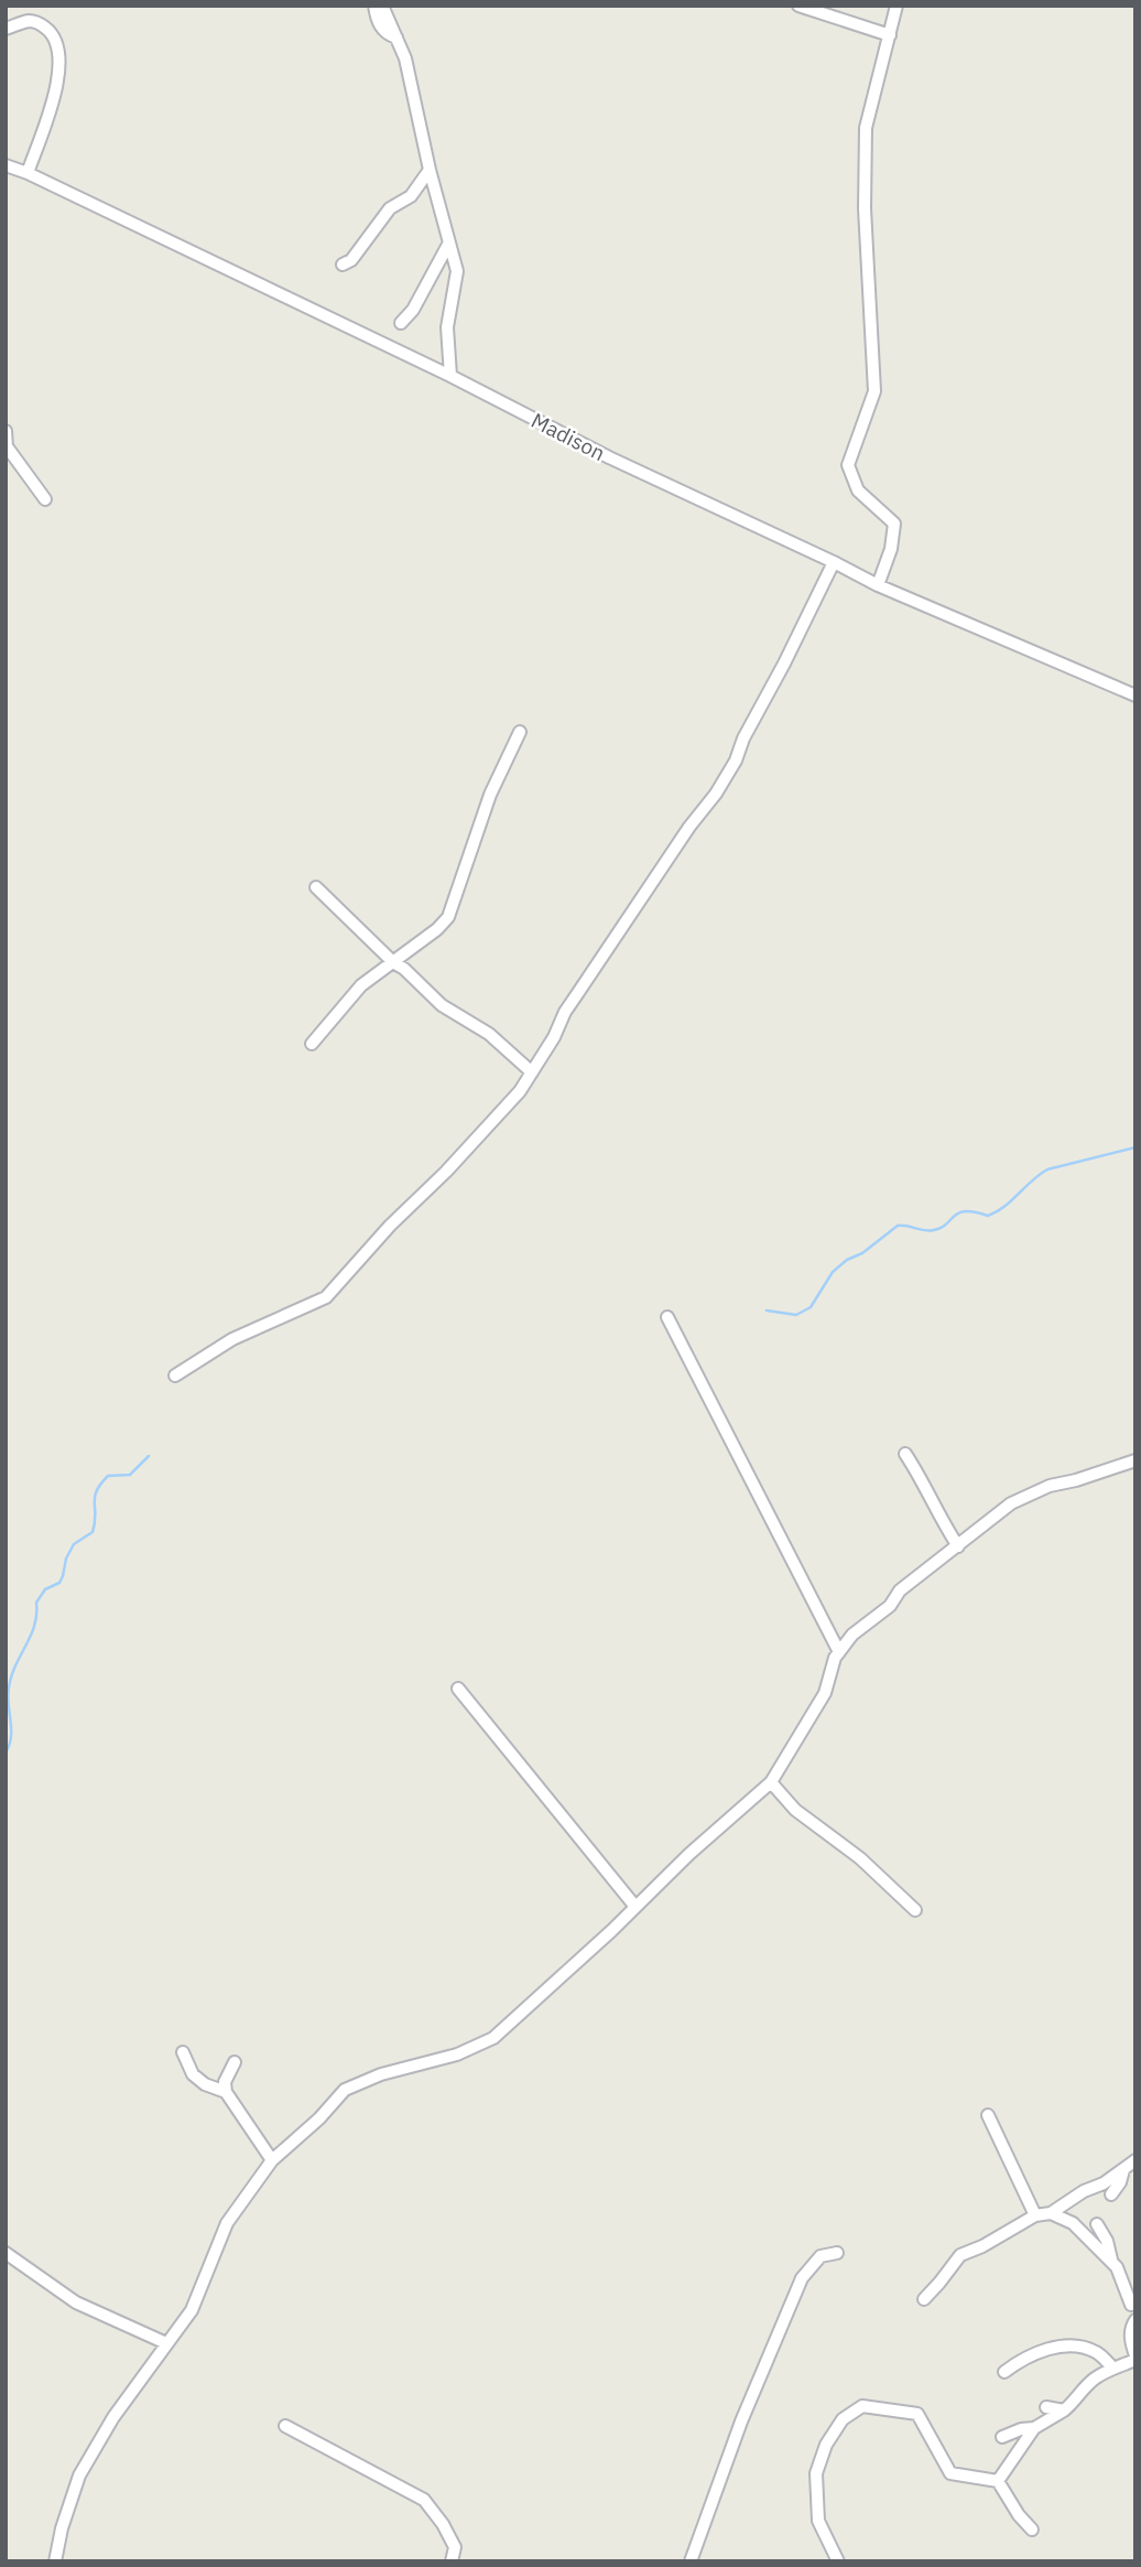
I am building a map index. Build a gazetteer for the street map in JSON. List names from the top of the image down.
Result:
{
  "streets": {
    "street": ["Madison"]
  }
}
